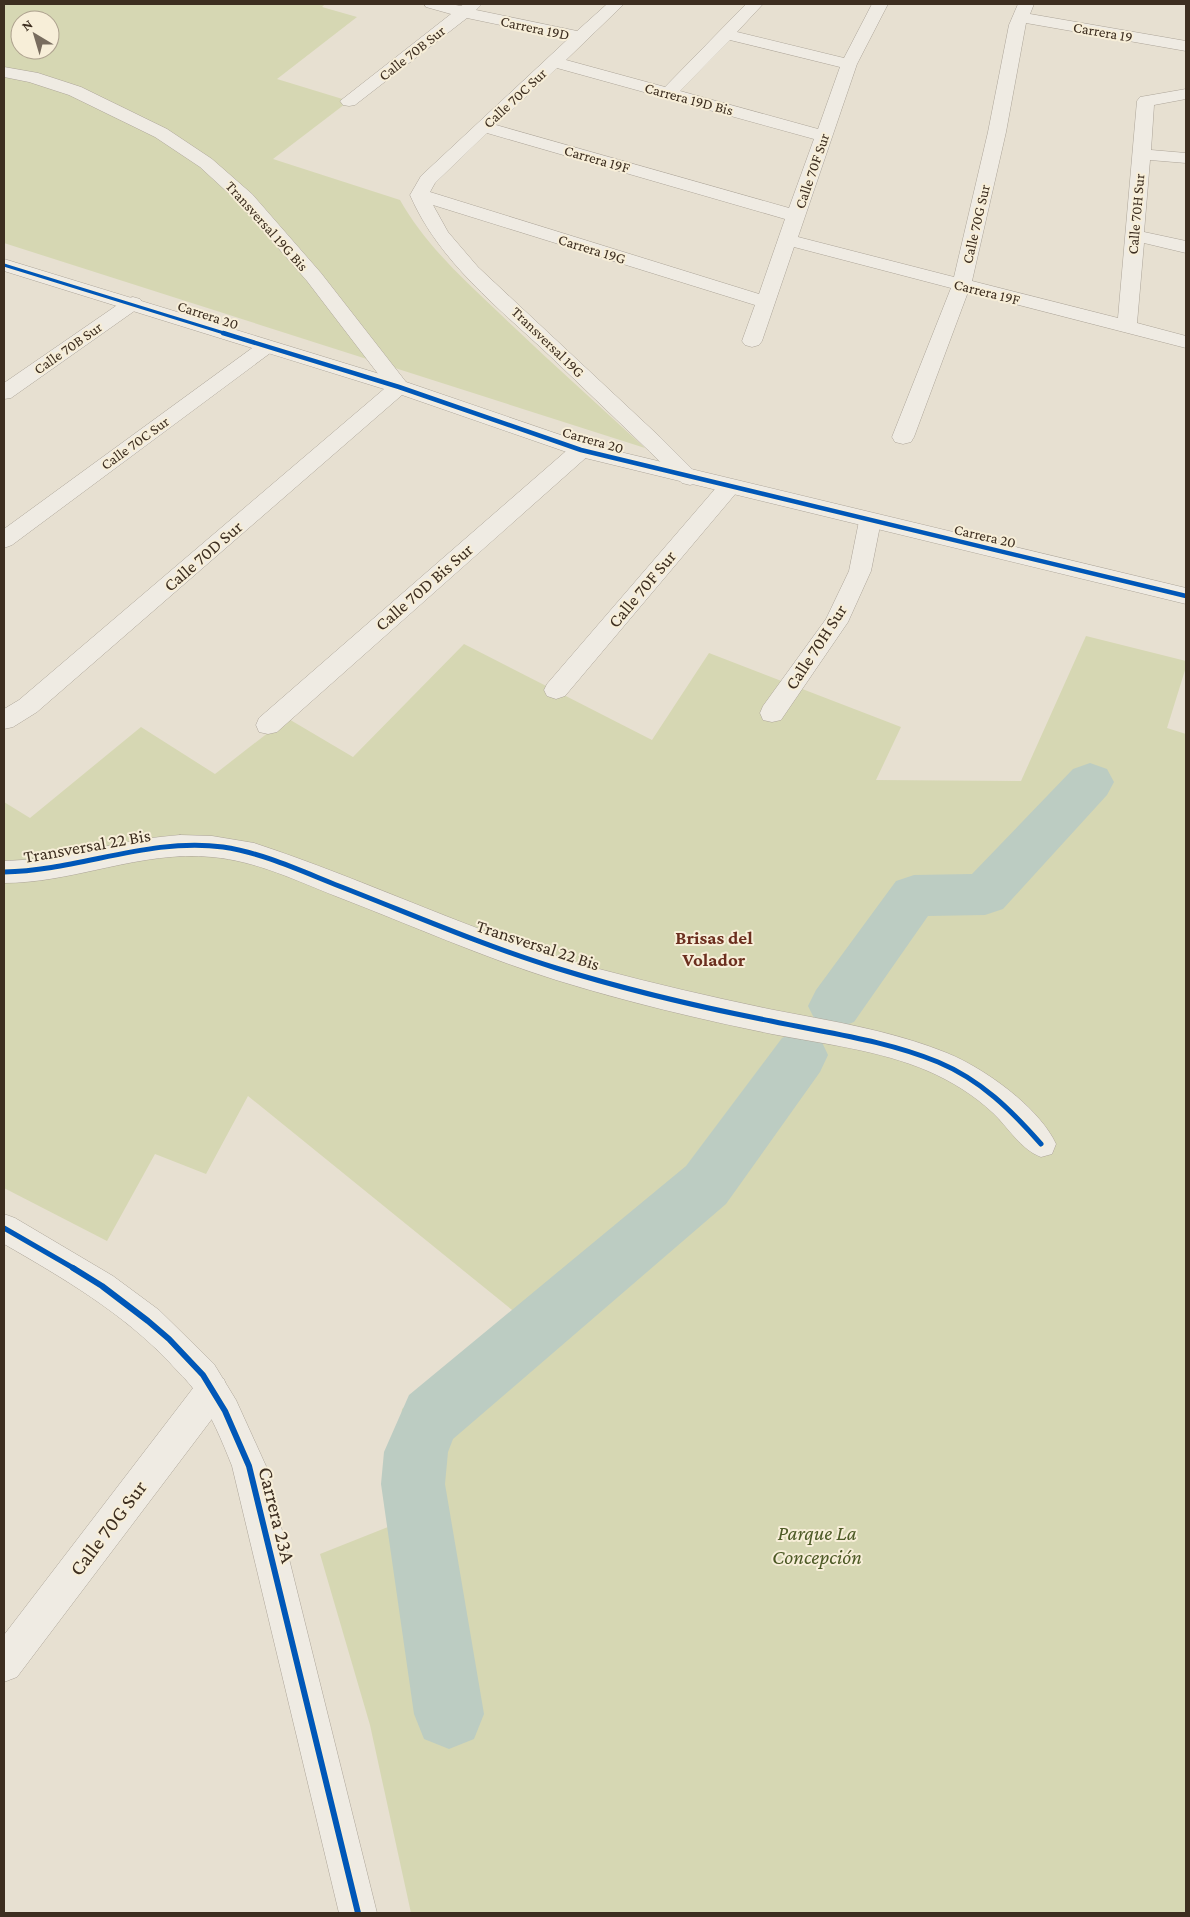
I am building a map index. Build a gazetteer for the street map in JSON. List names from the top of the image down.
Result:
{
  "streets": {
    "street": [
      "Carrera 19D",
      "Carrera 19",
      "Calle 70B Sur",
      "Calle 70C Sur",
      "Carrera 19D Bis",
      "Carrera 19F",
      "Calle 70F Sur",
      "Calle 70H Sur",
      "Calle 70G Sur",
      "Transversal 19G Bis",
      "Carrera 19G",
      "Carrera 20",
      "Transversal 19G",
      "Calle 70D Sur",
      "Calle 70D Bis Sur",
      "Transversal 22 Bis",
      "Carrera 23A"
    ]
  },
  "crossings": [
    ["Carrera 19D", "Calle 70B Sur"],
    ["Carrera 19D", "Calle 70C Sur"],
    ["Carrera 19", "Calle 70G Sur"],
    ["Calle 70B Sur", "Carrera 20"],
    ["Calle 70C Sur", "Carrera 19D Bis"],
    ["Calle 70C Sur", "Carrera 19F"],
    ["Calle 70C Sur", "Carrera 19G"],
    ["Calle 70C Sur", "Carrera 20"],
    ["Calle 70C Sur", "Transversal 19G"],
    ["Carrera 19D Bis", "Calle 70F Sur"],
    ["Carrera 19F", "Calle 70F Sur"],
    ["Carrera 19F", "Calle 70H Sur"],
    ["Carrera 19F", "Calle 70G Sur"],
    ["Calle 70F Sur", "Carrera 19G"],
    ["Calle 70F Sur", "Carrera 20"],
    ["Calle 70H Sur", "Carrera 20"],
    ["Calle 70G Sur", "Carrera 23A"],
    ["Transversal 19G Bis", "Carrera 20"],
    ["Transversal 19G Bis", "Calle 70D Sur"],
    ["Carrera 19G", "Transversal 19G"],
    ["Carrera 20", "Transversal 19G"],
    ["Carrera 20", "Calle 70D Sur"],
    ["Carrera 20", "Calle 70D Bis Sur"]
  ],
  "districts": ["Brisas del Volador"],
  "parks": ["Parque La Concepción"],
  "north": "top left"
}
